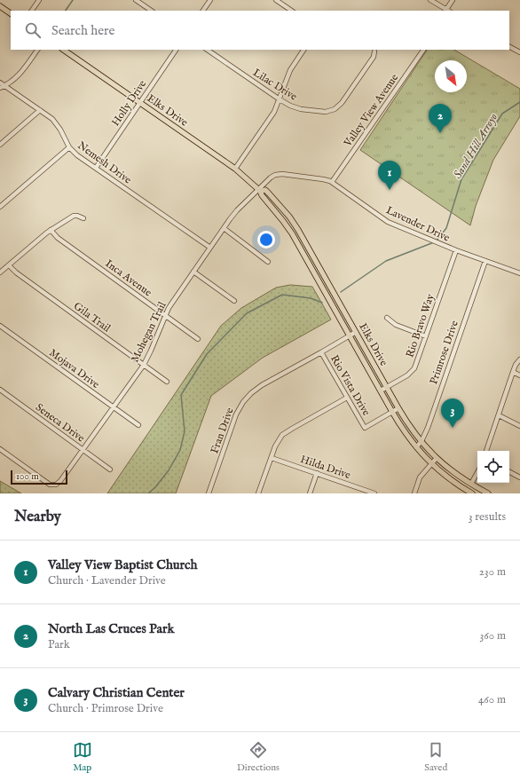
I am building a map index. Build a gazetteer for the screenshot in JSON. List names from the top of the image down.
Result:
{
  "streets": {
    "main road": ["Elks Drive"],
    "street": [
      "Lilac Drive",
      "Holly Drive",
      "Valley View Avenue",
      "Nemesh Drive",
      "Lavender Drive",
      "Inca Avenue",
      "Gila Trail",
      "Rio Bravo Way",
      "Mohegan Trail",
      "Primrose Drive",
      "Mojava Drive",
      "Rio Vista Drive",
      "Seneca Drive",
      "Fran Drive",
      "Hilda Drive"
    ]
  },
  "crossings": [
    ["Holly Drive", "Elks Drive"],
    ["Holly Drive", "Nemesh Drive"],
    ["Elks Drive", "Lavender Drive"],
    ["Elks Drive", "Rio Bravo Way"],
    ["Elks Drive", "Mohegan Trail"],
    ["Elks Drive", "Primrose Drive"],
    ["Elks Drive", "Rio Vista Drive"],
    ["Valley View Avenue", "Lavender Drive"],
    ["Nemesh Drive", "Mohegan Trail"],
    ["Lavender Drive", "Rio Bravo Way"],
    ["Lavender Drive", "Mohegan Trail"],
    ["Lavender Drive", "Primrose Drive"],
    ["Inca Avenue", "Mohegan Trail"],
    ["Gila Trail", "Mohegan Trail"],
    ["Mohegan Trail", "Mojava Drive"],
    ["Mohegan Trail", "Seneca Drive"],
    ["Rio Vista Drive", "Fran Drive"]
  ],
  "water": ["Sand Hill Arroyo"],
  "scale_bar": "100 m",
  "north": "bottom right",
  "page": {
    "search": "Search here",
    "pins": ["2", "1", "3"],
    "scale": "100 m",
    "heading": ["Nearby", "3 results"],
    "list": [
      {
        "mark": "1",
        "name": "Valley View Baptist Church",
        "note": "Church · Lavender Drive",
        "value": "230 m"
      },
      {
        "mark": "2",
        "name": "North Las Cruces Park",
        "note": "Park",
        "value": "360 m"
      },
      {
        "mark": "3",
        "name": "Calvary Christian Center",
        "note": "Church · Primrose Drive",
        "value": "460 m"
      }
    ],
    "nav": ["Map", "Directions", "Saved"]
  }
}
